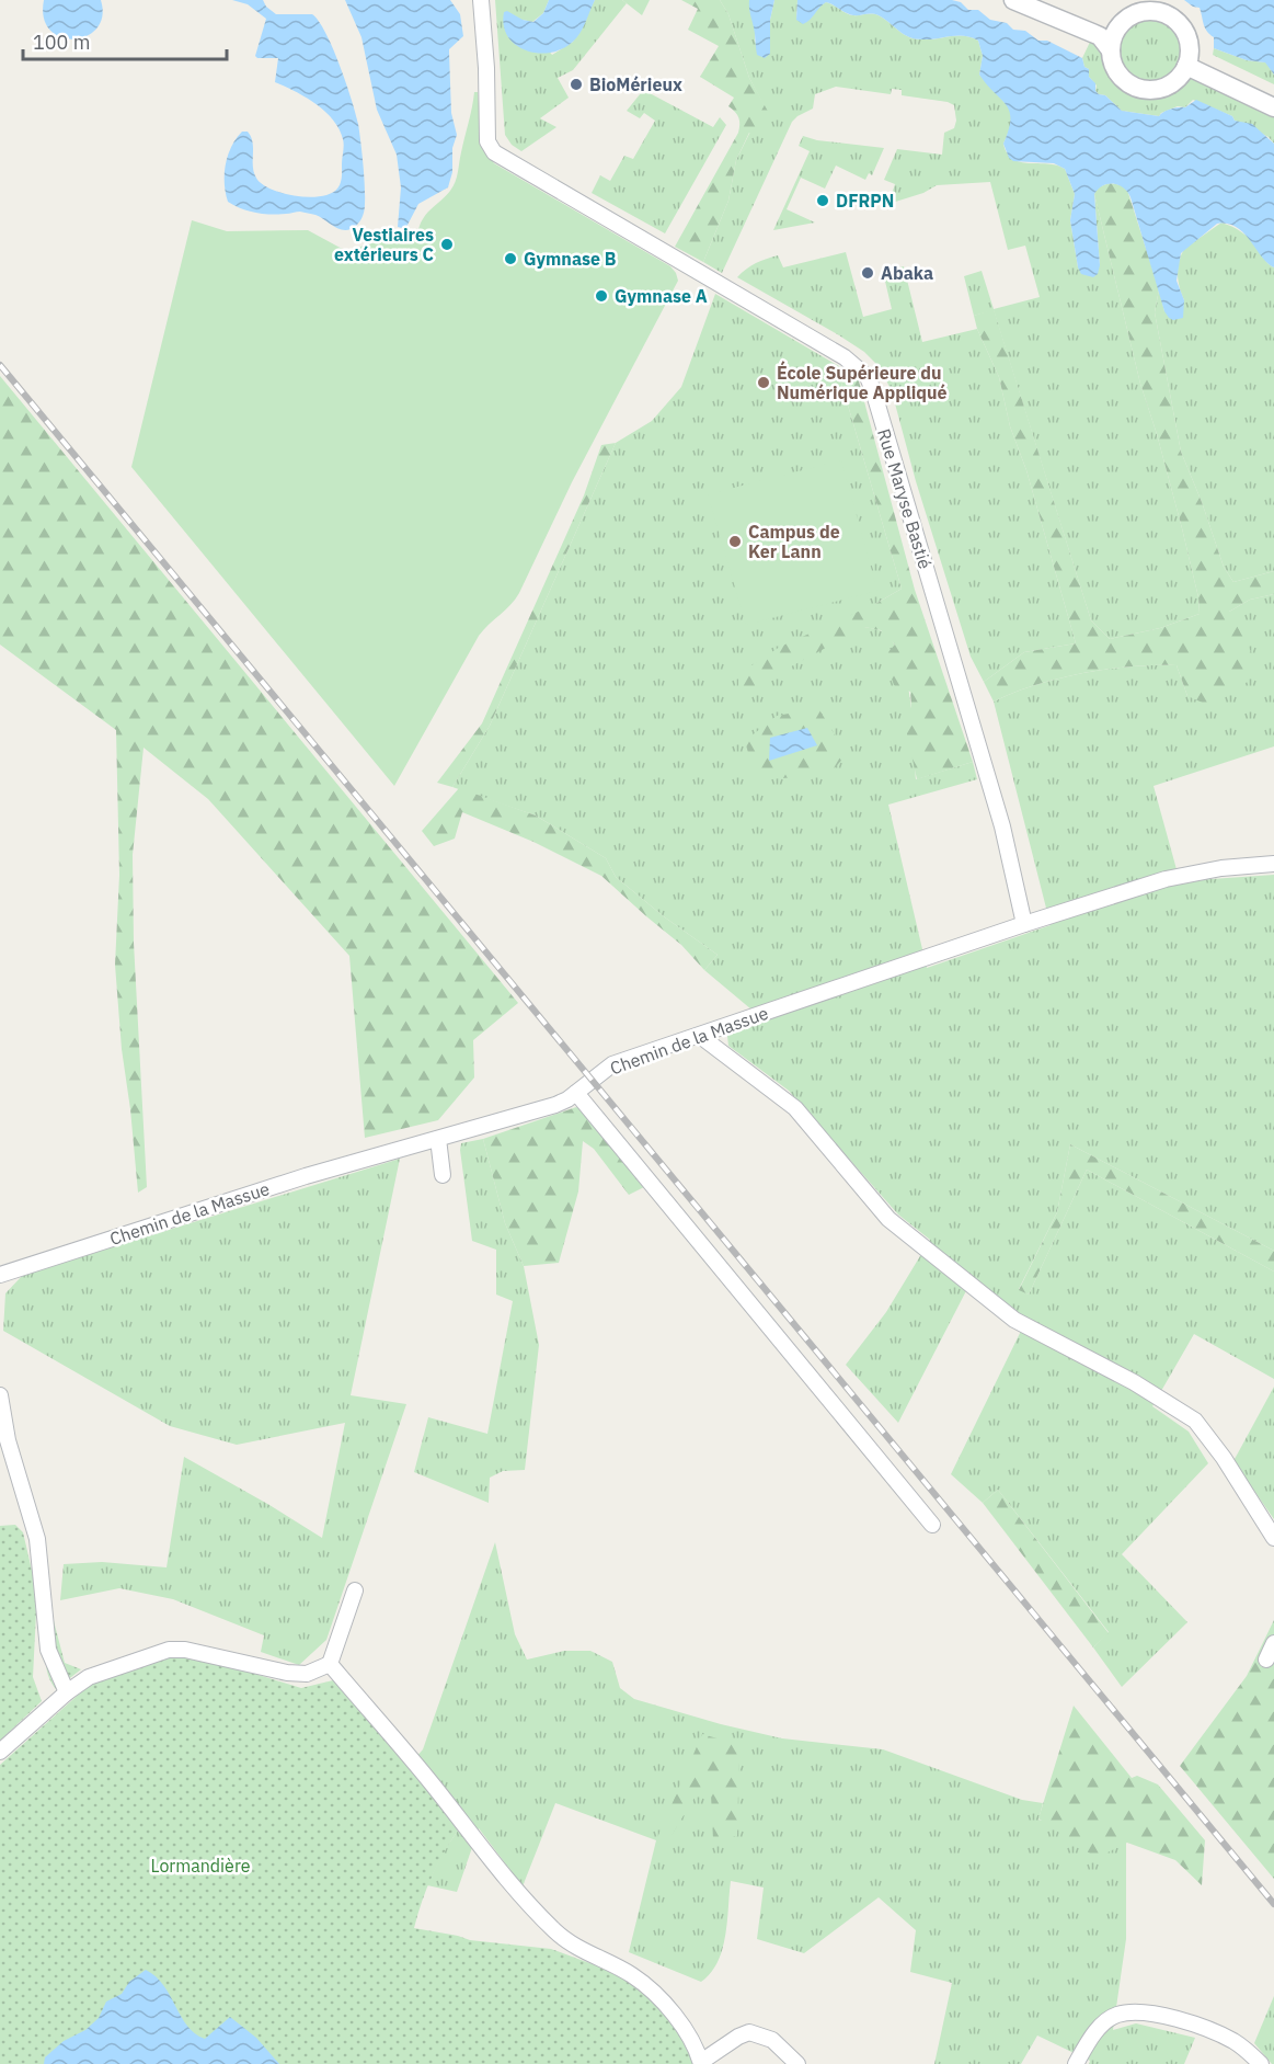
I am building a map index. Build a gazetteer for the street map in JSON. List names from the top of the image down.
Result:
{
  "streets": {
    "street": ["Rue Maryse Bastié", "Chemin de la Massue"]
  },
  "crossings": [
    ["Rue Maryse Bastié", "Chemin de la Massue"]
  ],
  "parks": ["Lormandière"],
  "places": [
    "BioMérieux",
    "DFRPN",
    "Vestiaires extérieurs C",
    "Gymnase B",
    "Abaka",
    "Gymnase A",
    "École Supérieure du Numérique Appliqué",
    "Campus de Ker Lann"
  ],
  "scale_bar": "100 m"
}
